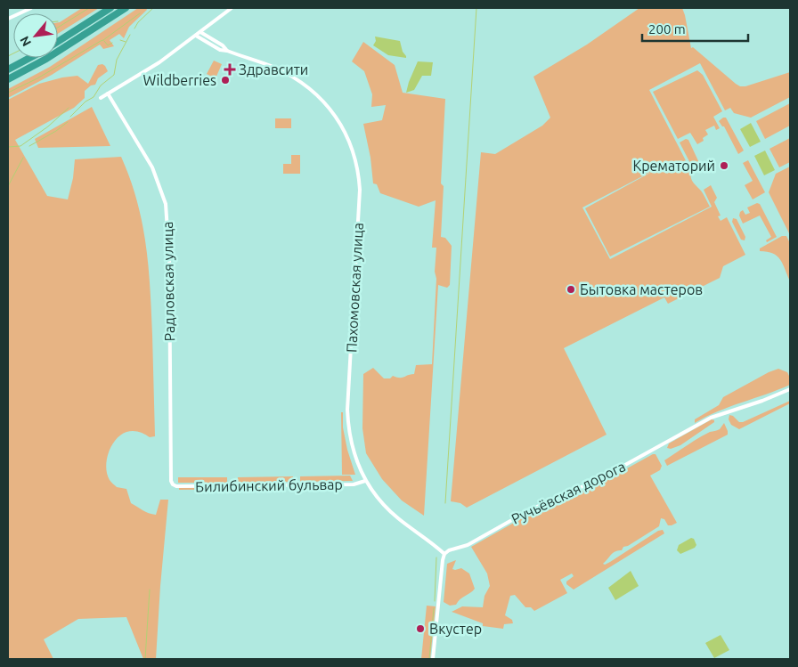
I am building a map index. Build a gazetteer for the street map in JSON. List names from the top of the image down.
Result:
{
  "streets": {
    "street": [
      "Радловская улица",
      "Пахомовская улица",
      "Билибинский бульвар",
      "Ручьёвская дорога"
    ]
  },
  "crossings": [
    ["Радловская улица", "Билибинский бульвар"],
    ["Пахомовская улица", "Билибинский бульвар"],
    ["Пахомовская улица", "Ручьёвская дорога"]
  ],
  "places": {
    "health": ["Здравсити"],
    "other": [
      "Wildberries",
      "Крематорий",
      "Бытовка мастеров",
      "Вкустер"
    ]
  },
  "scale_bar": "200 m",
  "north": "bottom left"
}
